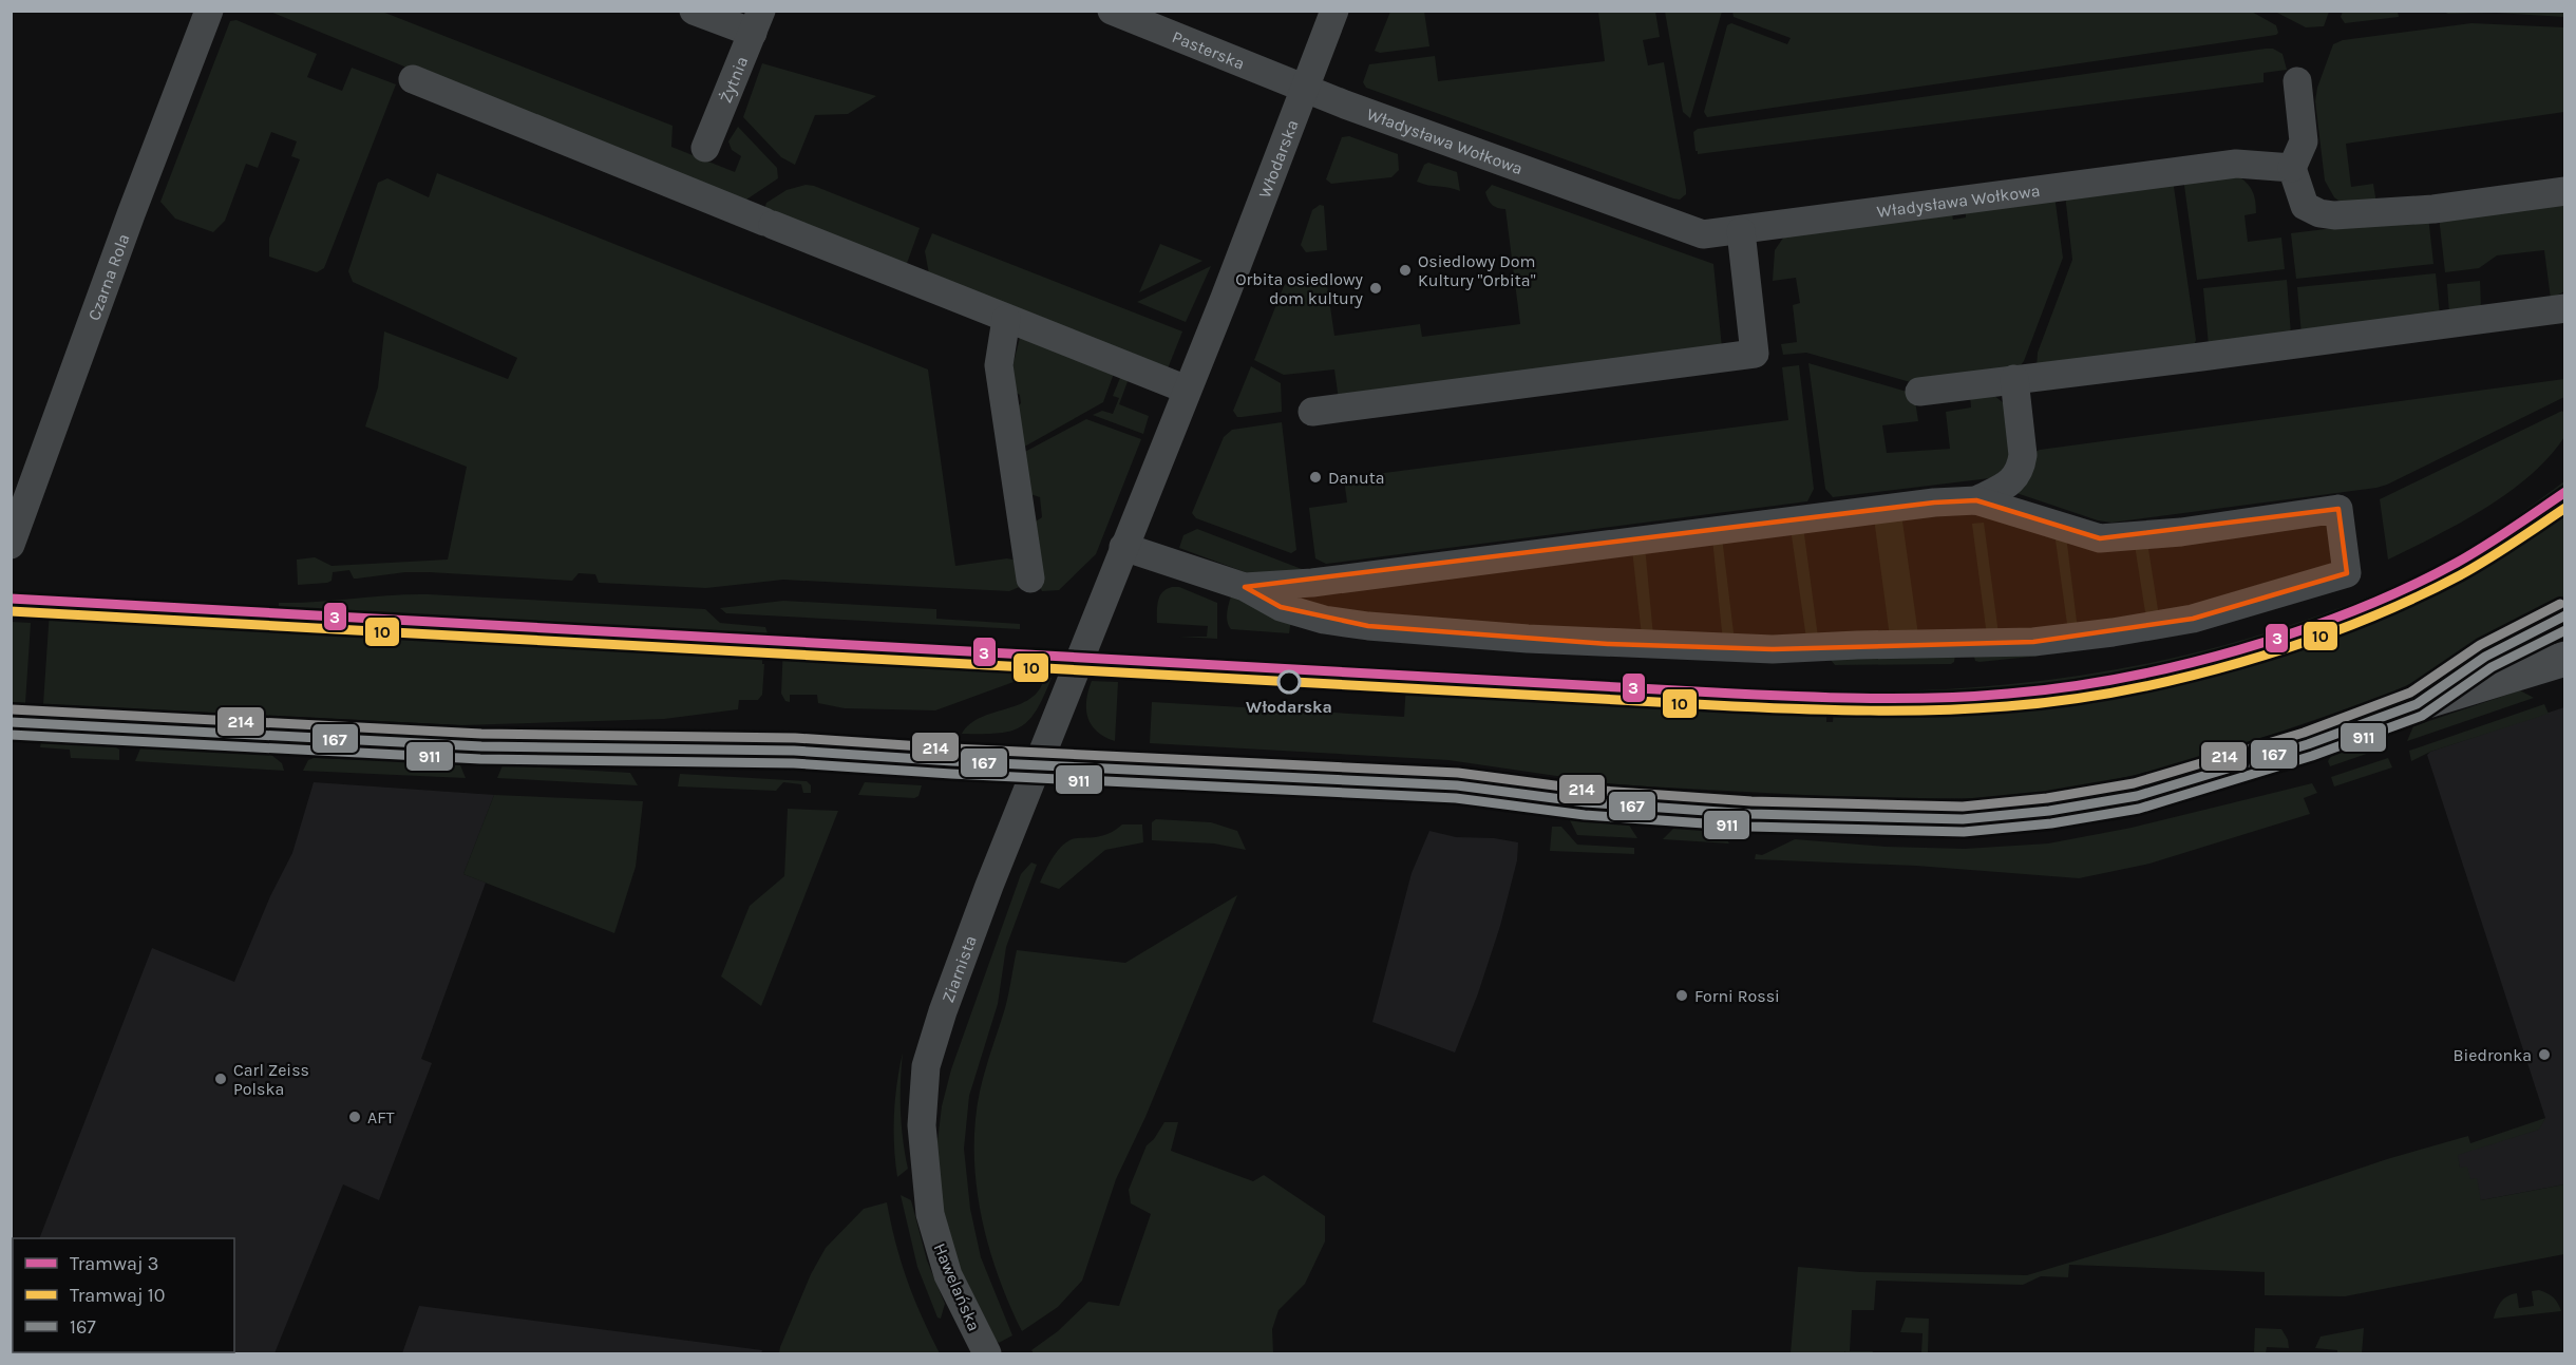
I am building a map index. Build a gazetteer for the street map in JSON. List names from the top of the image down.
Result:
{
  "streets": {
    "street": [
      "Pasterska",
      "Żytnia",
      "Władysława Wołkowa",
      "Włodarska",
      "Czarna Rola",
      "Ziarnista",
      "Hawelańska"
    ]
  },
  "crossings": [
    ["Pasterska", "Władysława Wołkowa"],
    ["Pasterska", "Włodarska"],
    ["Włodarska", "Ziarnista"],
    ["Ziarnista", "Hawelańska"]
  ],
  "places": [
    "Osiedlowy Dom Kultury \"Orbita\"",
    "Orbita osiedlowy dom kultury",
    "Danuta",
    "Włodarska",
    "Forni Rossi",
    "Biedronka",
    "Carl Zeiss Polska",
    "AFT"
  ],
  "lines": [
    "tram line 3",
    "tram line 10",
    "transit line 214",
    "transit line 167",
    "transit line 911"
  ],
  "legend": ["Tramwaj 3", "Tramwaj 10", "167"]
}
